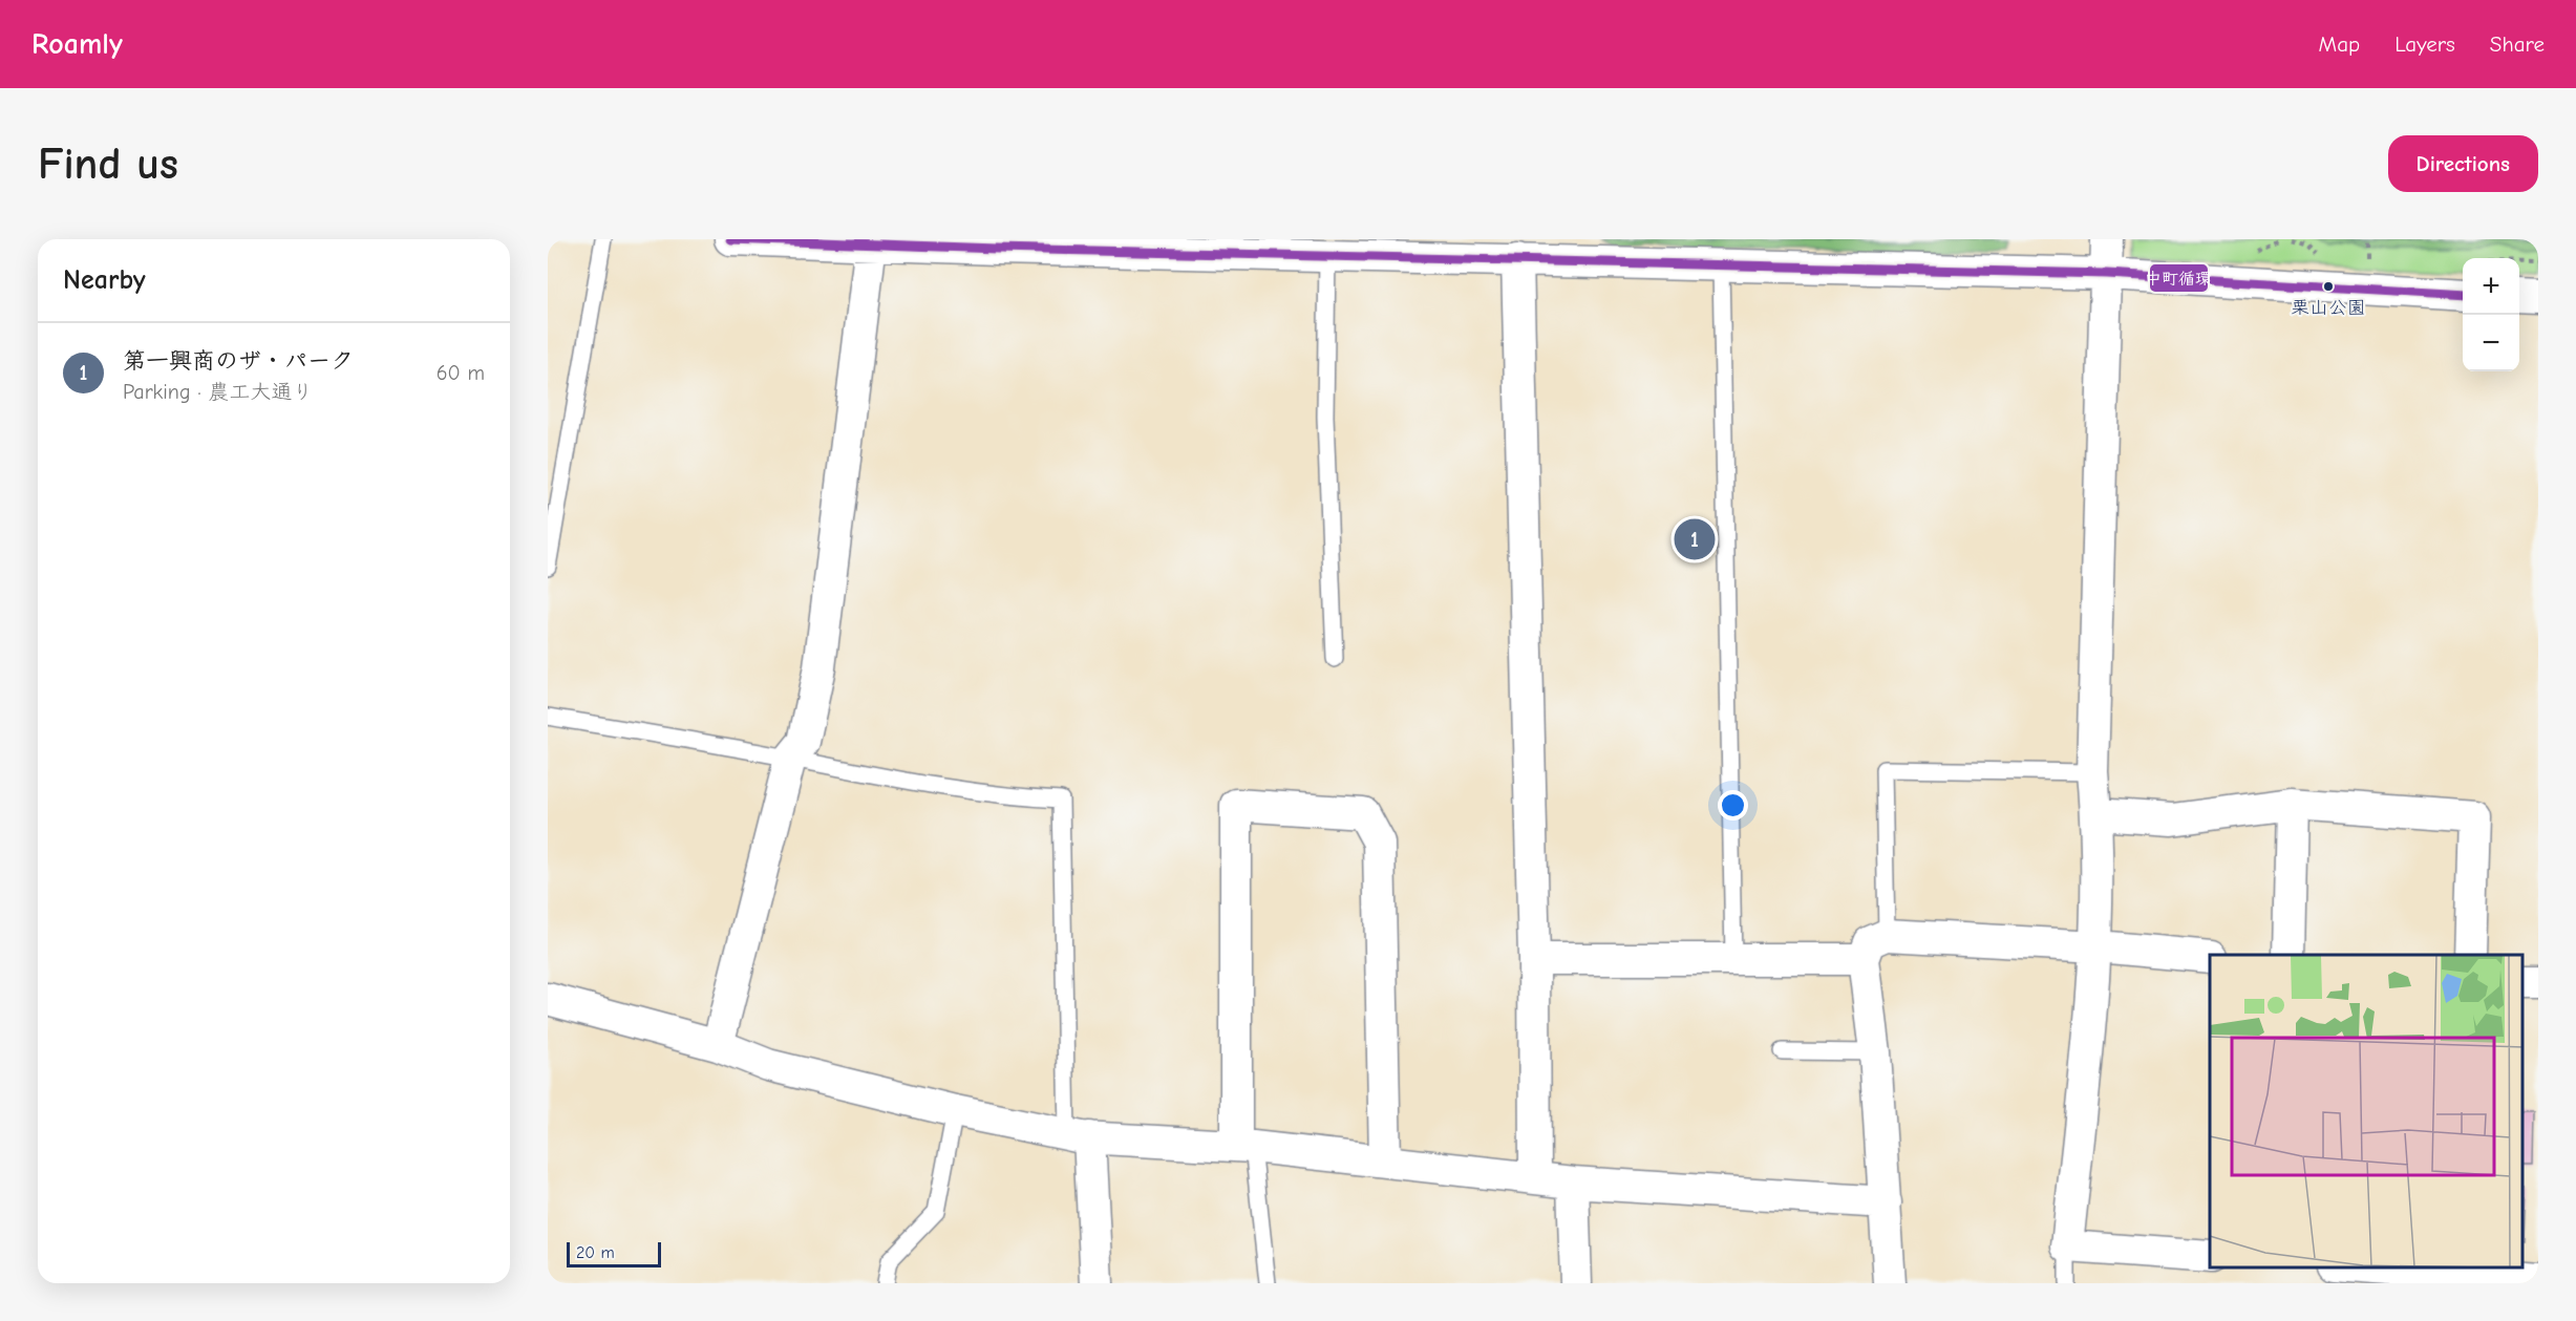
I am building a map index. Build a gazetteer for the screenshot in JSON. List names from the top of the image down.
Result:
{
  "places": ["栗山公園"],
  "lines": ["transit line 中町循環"],
  "scale_bar": "20 m",
  "page": {
    "header": "Roamly",
    "nav": ["Map", "Layers", "Share"],
    "buttons": "Directions",
    "title": "Find us",
    "heading": "Nearby",
    "map_buttons": ["+", "−"],
    "list": [
      {
        "mark": "1",
        "name": "第一興商のザ・パーク",
        "note": "Parking · 農工大通り",
        "value": "60 m"
      }
    ],
    "pins": "1",
    "scale": "20 m"
  }
}
